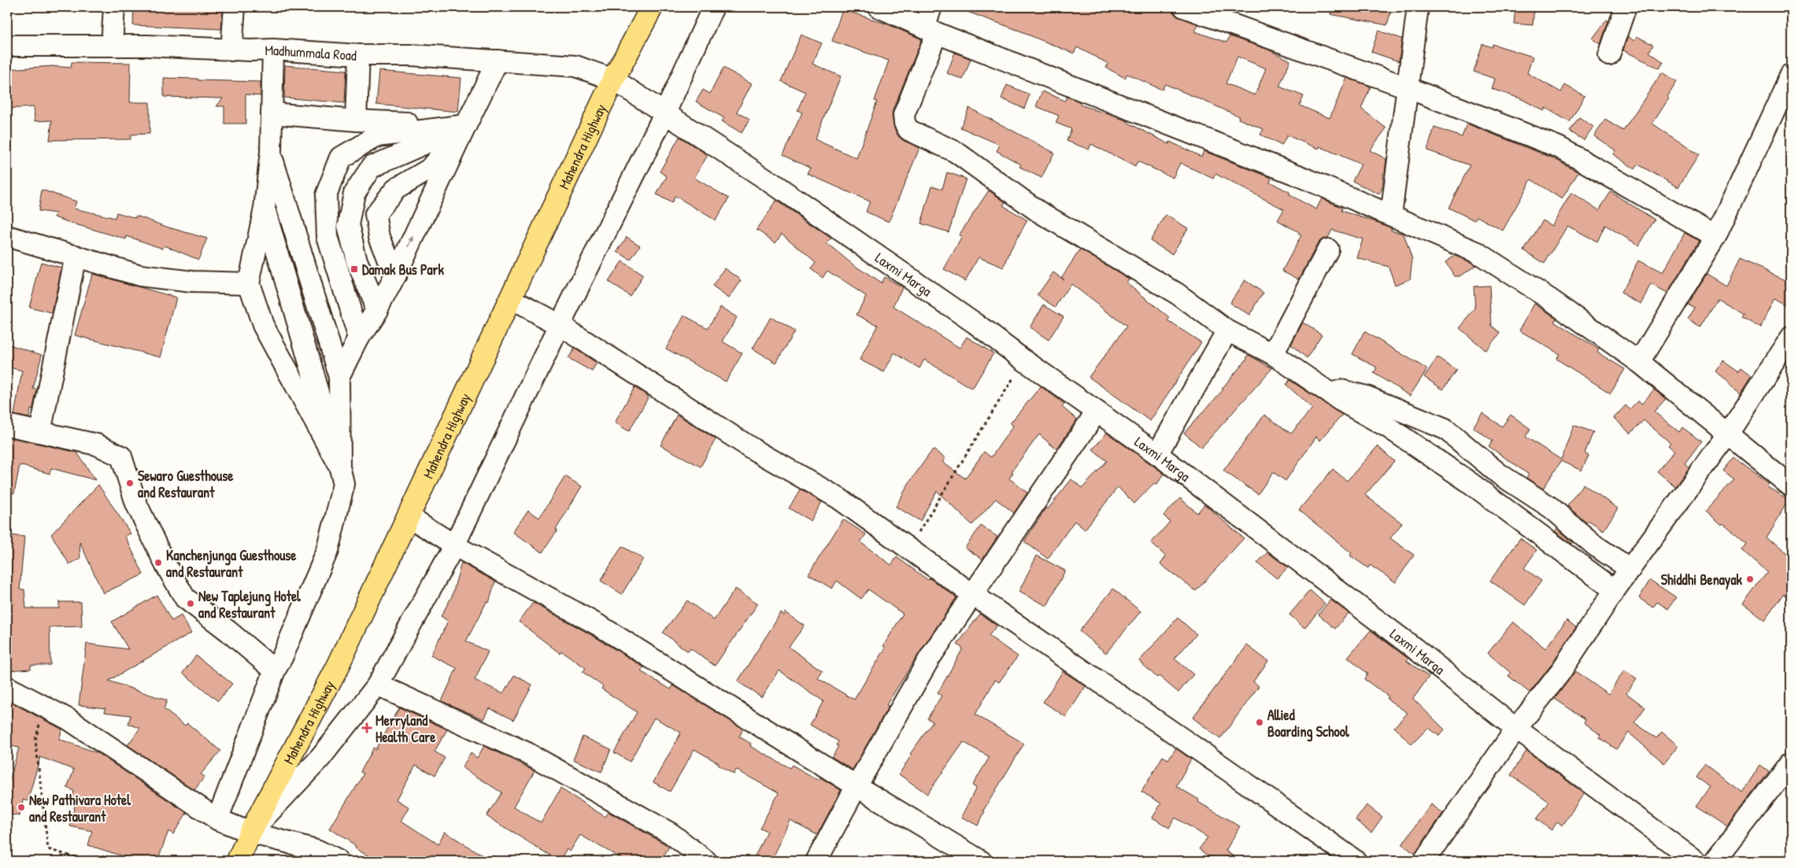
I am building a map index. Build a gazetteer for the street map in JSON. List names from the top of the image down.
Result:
{
  "streets": {
    "highway": ["Mahendra Highway"],
    "street": ["Madhummala Road", "Laxmi Marga"]
  },
  "crossings": [
    ["Madhummala Road", "Mahendra Highway"],
    ["Madhummala Road", "Laxmi Marga"],
    ["Mahendra Highway", "Laxmi Marga"]
  ],
  "places": {
    "transit": ["Damak Bus Park"],
    "other": [
      "Sewaro Guesthouse and Restaurant",
      "Kanchenjunga Guesthouse and Restaurant",
      "Shiddhi Benayak",
      "New Taplejung Hotel and Restaurant",
      "Allied Boarding School",
      "New Pathivara Hotel and Restaurant"
    ],
    "health": ["Merryland Health Care"]
  }
}
